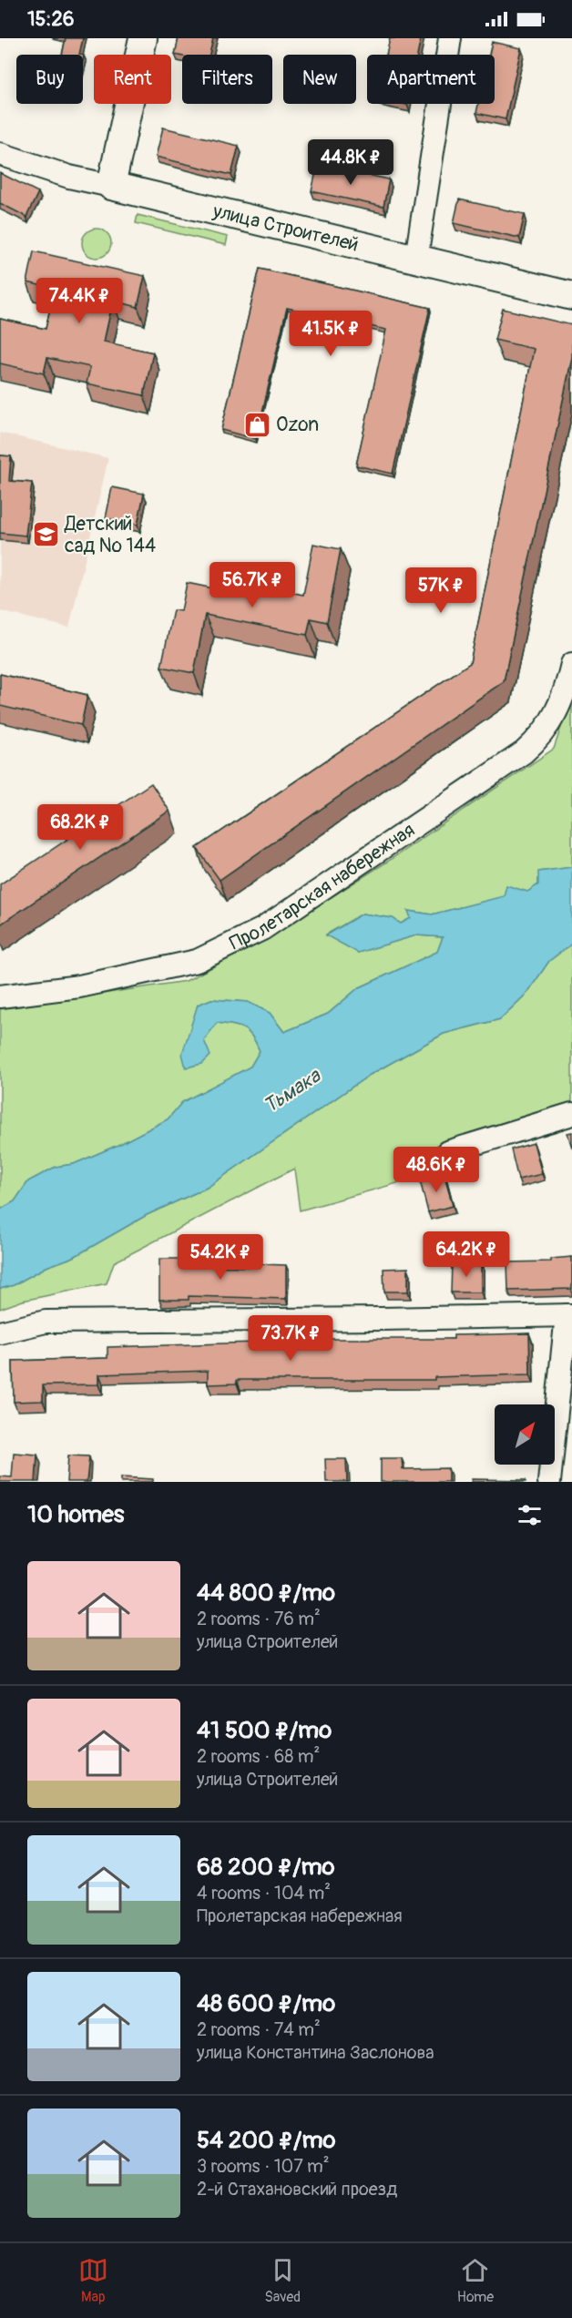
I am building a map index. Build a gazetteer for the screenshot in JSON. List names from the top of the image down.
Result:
{
  "streets": {
    "main road": ["улица Строителей"],
    "street": ["Пролетарская набережная"]
  },
  "water": ["Тьмака"],
  "places": {
    "shop": ["Ozon"],
    "school or university": ["Детский сад № 144"]
  },
  "north": "top right",
  "page": {
    "status": "15:26",
    "chip": [
      "Buy",
      "Rent",
      "Filters",
      "New",
      "Apartment"
    ],
    "price": [
      "44.8K ₽",
      "74.4K ₽",
      "41.5K ₽",
      "56.7K ₽",
      "57K ₽",
      "68.2K ₽",
      "48.6K ₽",
      "64.2K ₽",
      "54.2K ₽",
      "73.7K ₽"
    ],
    "heading": "10 homes",
    "list": [
      {
        "name": "44 800 ₽/mo",
        "note": "2 rooms · 76 m² · улица Строителей"
      },
      {
        "name": "41 500 ₽/mo",
        "note": "2 rooms · 68 m² · улица Строителей"
      },
      {
        "name": "68 200 ₽/mo",
        "note": "4 rooms · 104 m² · Пролетарская набережная"
      },
      {
        "name": "48 600 ₽/mo",
        "note": "2 rooms · 74 m² · улица Константина Заслонова"
      },
      {
        "name": "54 200 ₽/mo",
        "note": "3 rooms · 107 m² · 2-й Стахановский проезд"
      }
    ],
    "tabs": ["Map", "Saved", "Home"]
  }
}
